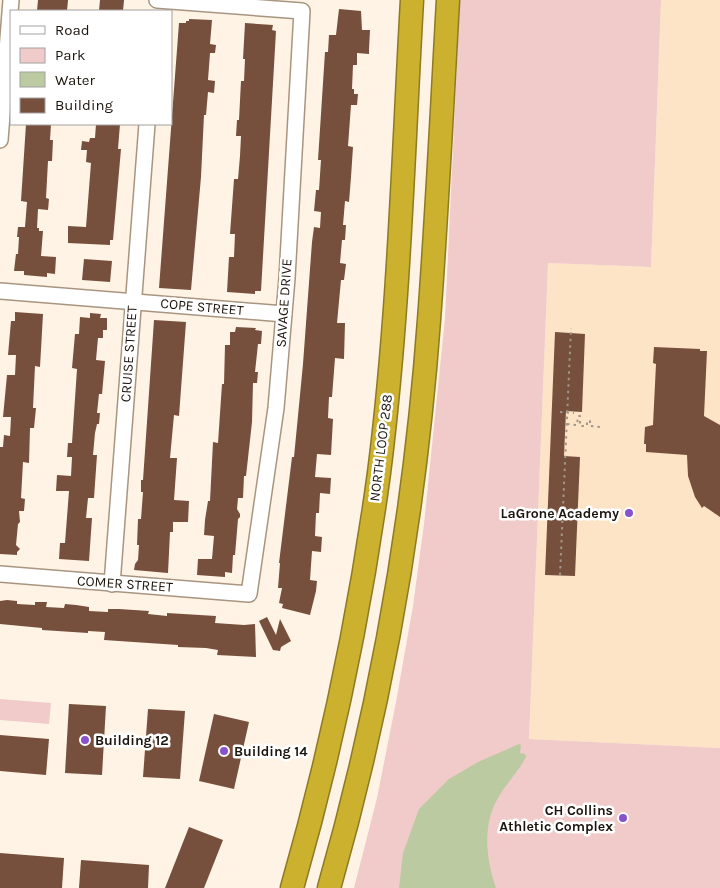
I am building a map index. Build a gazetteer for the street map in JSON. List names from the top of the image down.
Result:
{
  "streets": {
    "highway": ["NORTH LOOP 288"],
    "street": [
      "SAVAGE DRIVE",
      "COPE STREET",
      "CRUISE STREET",
      "COMER STREET"
    ]
  },
  "crossings": [
    ["SAVAGE DRIVE", "COPE STREET"],
    ["SAVAGE DRIVE", "COMER STREET"],
    ["COPE STREET", "CRUISE STREET"],
    ["CRUISE STREET", "COMER STREET"]
  ],
  "places": [
    "LaGrone Academy",
    "Building 12",
    "Building 14",
    "CH Collins Athletic Complex"
  ],
  "legend": [
    "Road",
    "Park",
    "Water",
    "Building"
  ]
}
